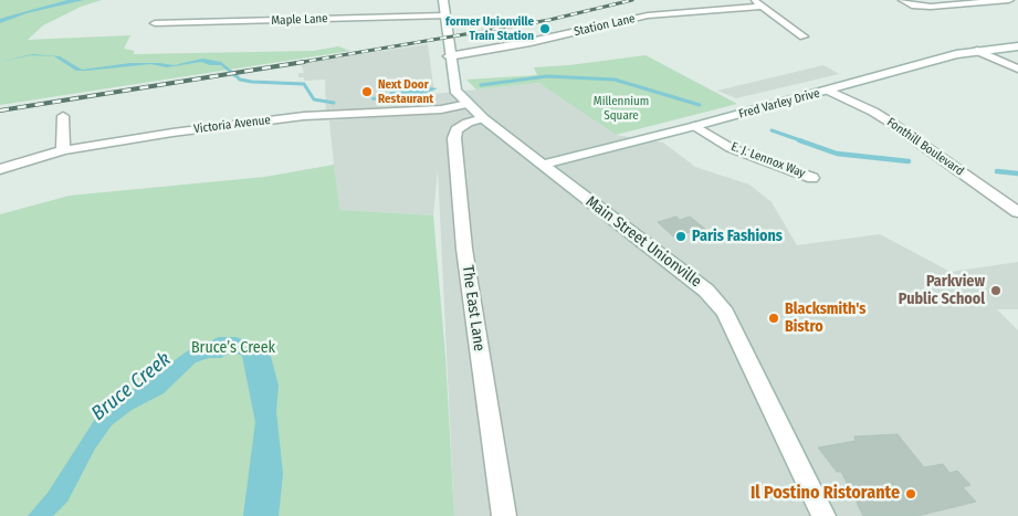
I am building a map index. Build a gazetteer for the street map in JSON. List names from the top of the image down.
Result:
{
  "streets": {
    "street": [
      "Maple Lane",
      "Station Lane",
      "Fred Varley Drive",
      "Victoria Avenue",
      "Fonthill Boulevard",
      "E. J. Lennox Way",
      "Main Street Unionville",
      "The East Lane"
    ]
  },
  "crossings": [
    ["Maple Lane", "Main Street Unionville"],
    ["Station Lane", "Main Street Unionville"],
    ["Fred Varley Drive", "Fonthill Boulevard"],
    ["Fred Varley Drive", "E. J. Lennox Way"],
    ["Fred Varley Drive", "Main Street Unionville"],
    ["Victoria Avenue", "Main Street Unionville"],
    ["Victoria Avenue", "The East Lane"],
    ["Main Street Unionville", "The East Lane"]
  ],
  "water": ["Bruce Creek"],
  "parks": ["Millennium Square", "Bruce’s Creek"],
  "places": [
    "former Unionville Train Station",
    "Next Door Restaurant",
    "Paris Fashions",
    "Parkview Public School",
    "Blacksmith's Bistro",
    "Il Postino Ristorante"
  ]
}
